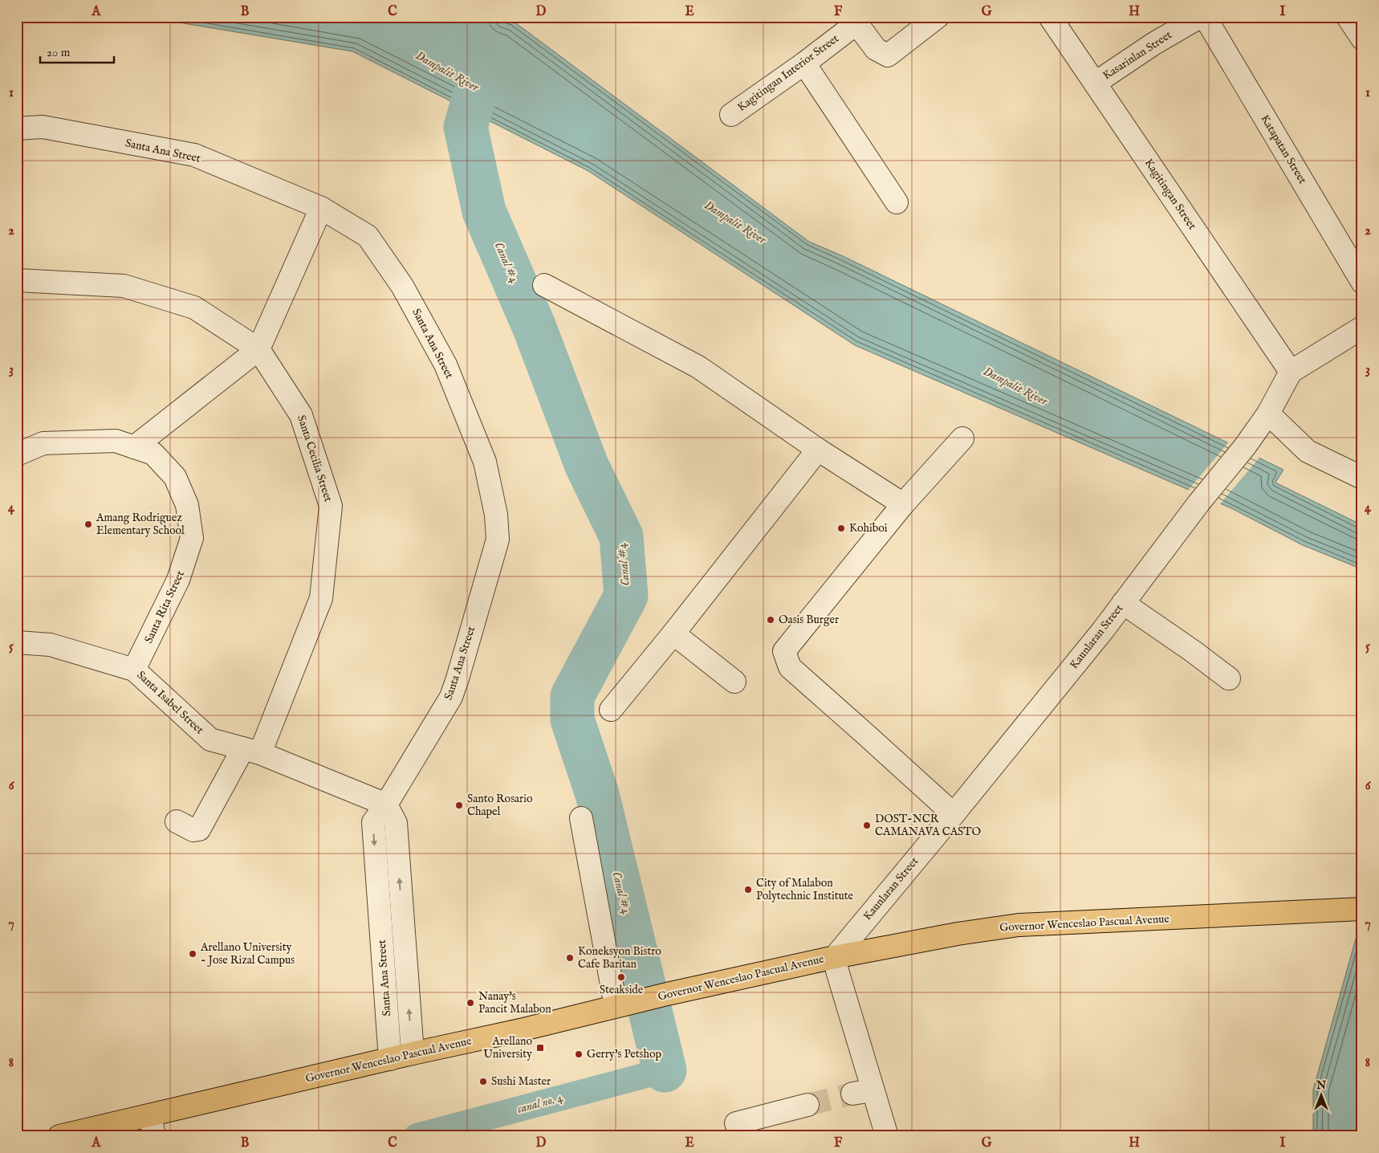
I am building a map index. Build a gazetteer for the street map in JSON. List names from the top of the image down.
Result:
{
  "streets": {
    "main road": ["Governor Wenceslao Pascual Avenue"],
    "street": [
      "Kasarinlan Street",
      "Kagitingan Interior Street",
      "Katapatan Street",
      "Santa Ana Street",
      "Kagitingan Street",
      "Santa Cecilia Street",
      "Santa Rita Street",
      "Kaunlaran Street",
      "Santa Isabel Street"
    ]
  },
  "crossings": [
    ["Kasarinlan Street", "Kagitingan Street"],
    ["Santa Ana Street", "Santa Isabel Street"],
    ["Santa Ana Street", "Governor Wenceslao Pascual Avenue"],
    ["Kagitingan Street", "Kaunlaran Street"],
    ["Santa Cecilia Street", "Santa Isabel Street"],
    ["Santa Rita Street", "Santa Isabel Street"],
    ["Kaunlaran Street", "Governor Wenceslao Pascual Avenue"]
  ],
  "water": ["Dampalit River", "Canal #4", "canal no. 4"],
  "places": {
    "other": [
      "Amang Rodriguez Elementary School",
      "Kohiboi",
      "Oasis Burger",
      "Santo Rosario Chapel",
      "DOST-NCR CAMANAVA CASTO",
      "City of Malabon Polytechnic Institute",
      "Arellano University - Jose Rizal Campus",
      "Koneksyon Bistro Cafe Baritan",
      "Steakside",
      "Nanay's Pancit Malabon",
      "Gerry's Petshop",
      "Sushi Master"
    ],
    "transit": ["Arellano University"]
  },
  "scale_bar": "20 m",
  "north": "top",
  "grid": {
    "columns": [
      "A",
      "B",
      "C",
      "D",
      "E",
      "F",
      "G",
      "H",
      "I"
    ],
    "rows": [
      "1",
      "2",
      "3",
      "4",
      "5",
      "6",
      "7",
      "8"
    ]
  }
}
